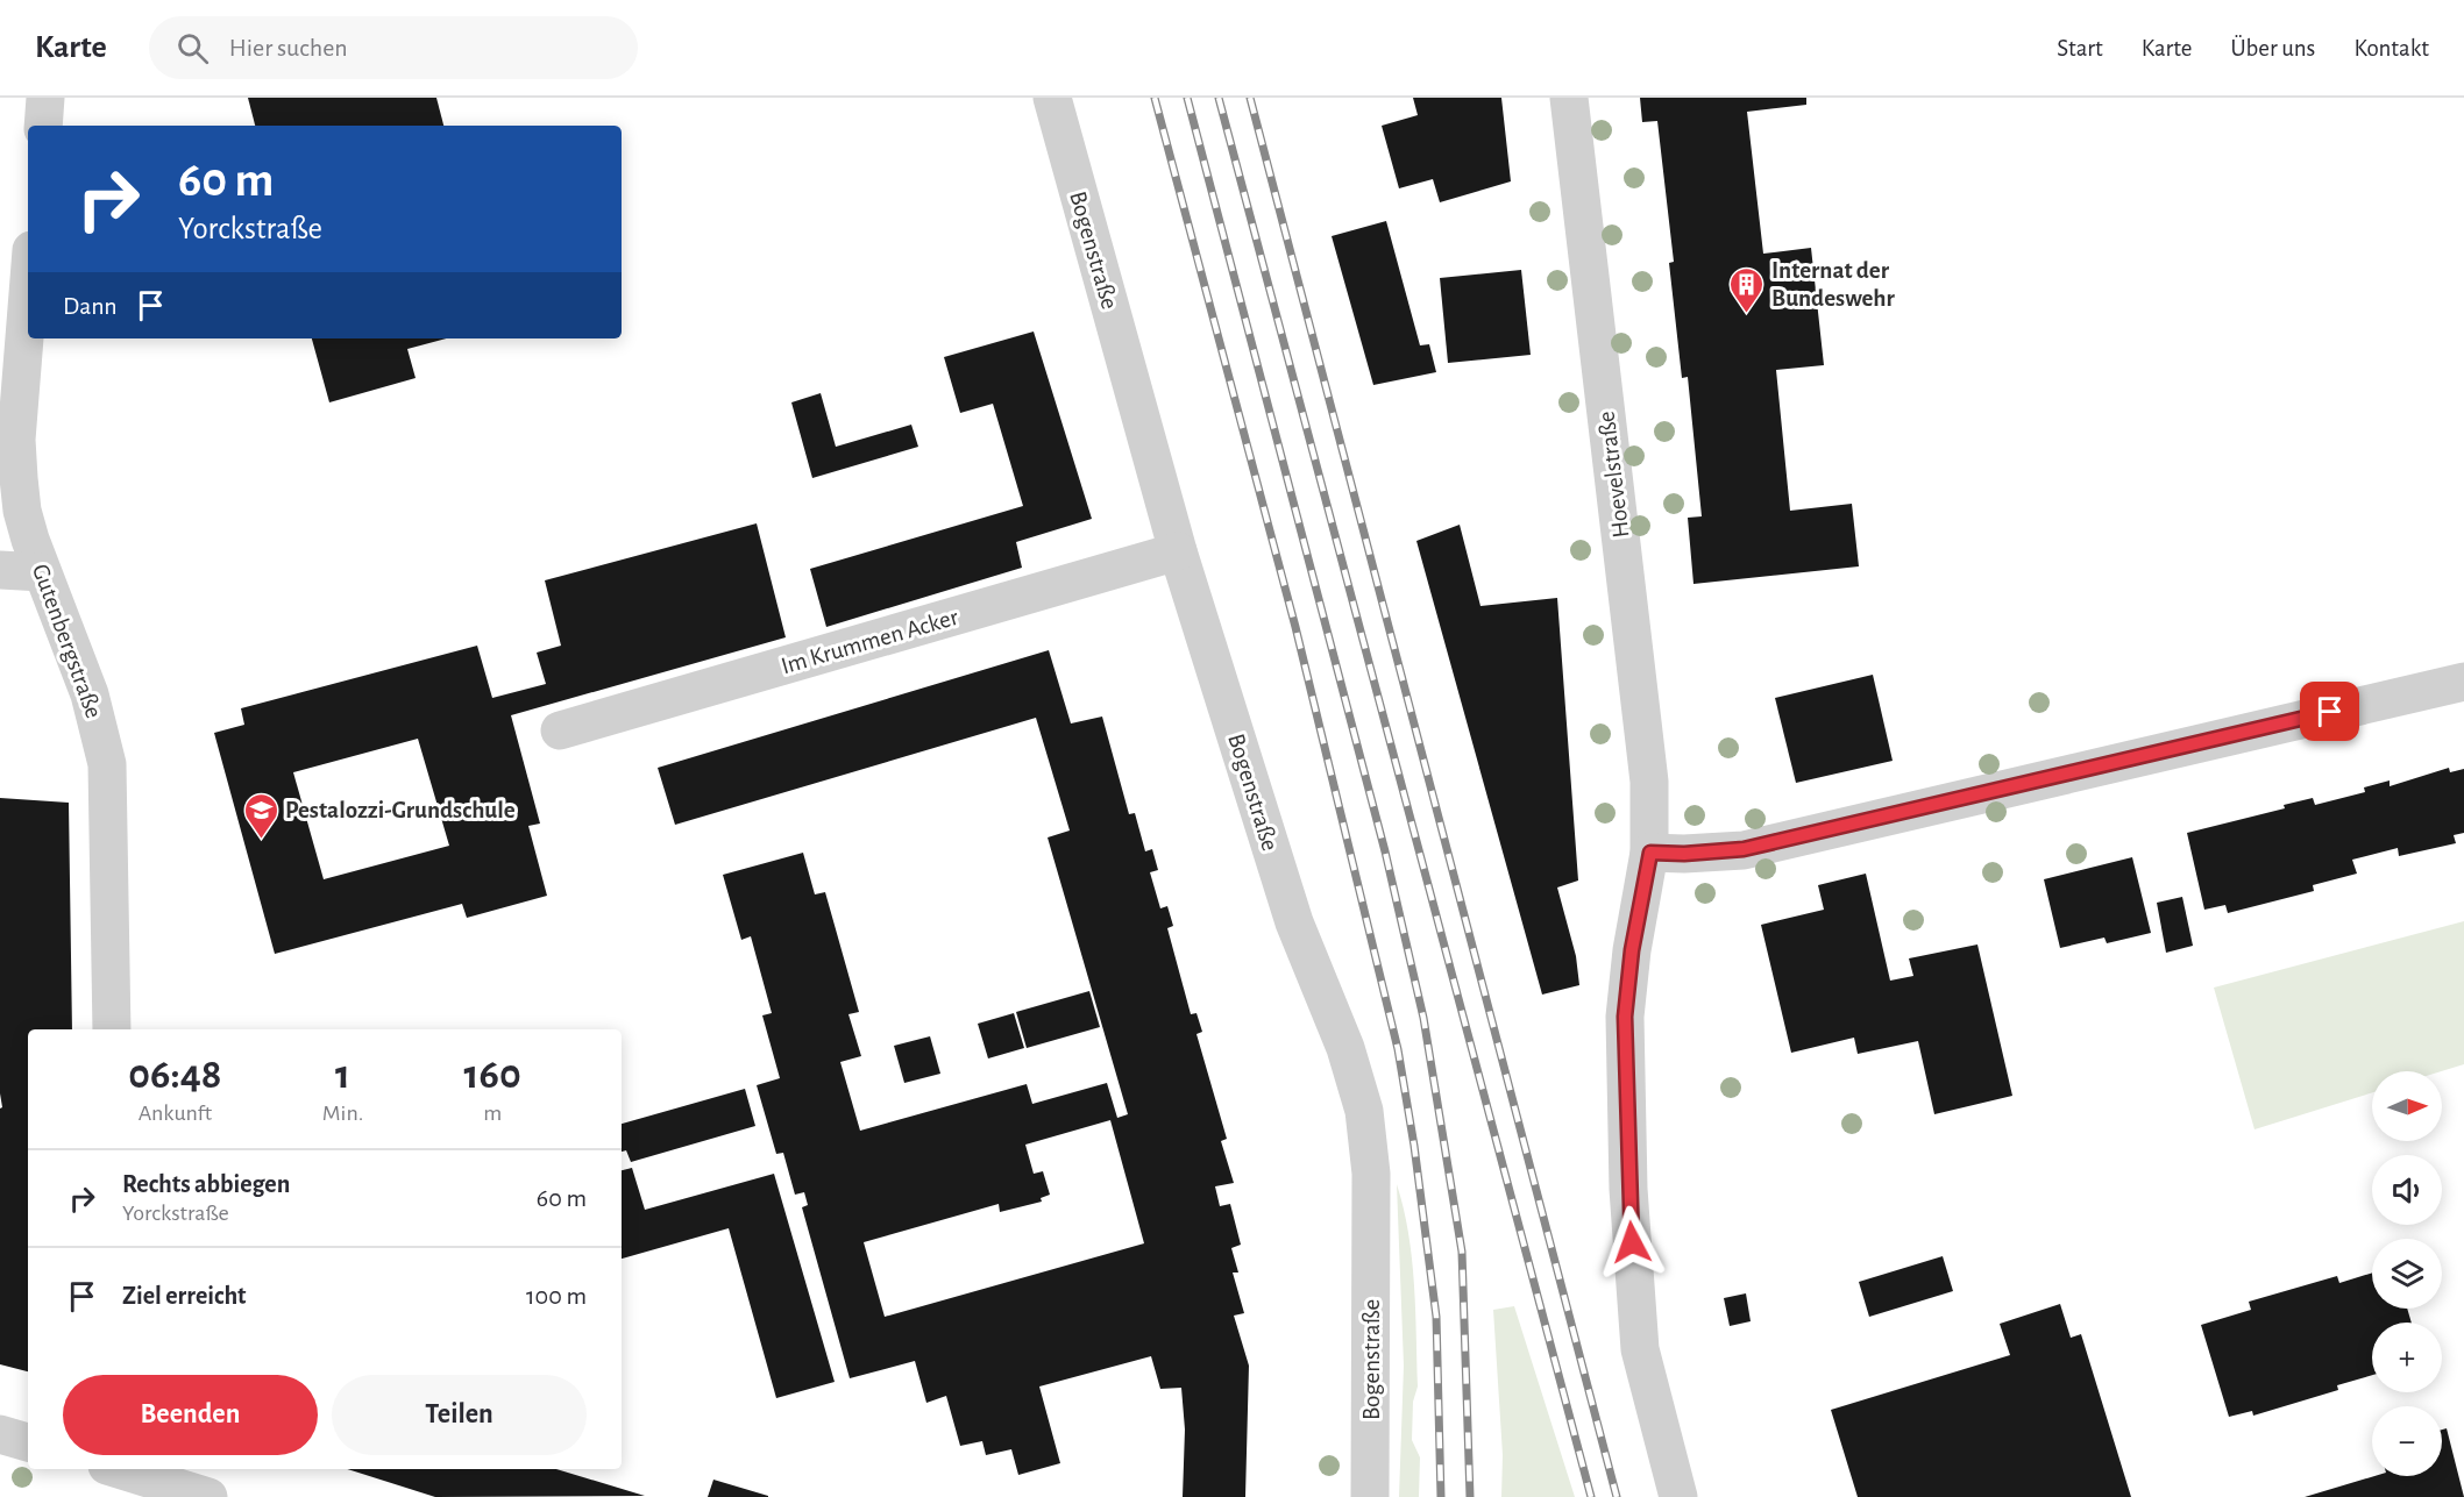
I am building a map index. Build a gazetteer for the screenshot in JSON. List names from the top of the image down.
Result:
{
  "streets": {
    "street": [
      "Bogenstraße",
      "Hoevelstraße",
      "Gutenbergstraße",
      "Im Krummen Acker"
    ]
  },
  "crossings": [
    ["Bogenstraße", "Im Krummen Acker"]
  ],
  "places": {
    "building": ["Internat der Bundeswehr"],
    "school or university": ["Pestalozzi-Grundschule"]
  },
  "north": "right",
  "page": {
    "header": "Karte",
    "search": "Hier suchen",
    "nav": [
      "Start",
      "Karte",
      "Über uns",
      "Kontakt"
    ],
    "turn": ["60 m", "Yorckstraße"],
    "then": "Dann",
    "eta": [
      "06:48",
      "Ankunft",
      "1",
      "Min.",
      "160",
      "m"
    ],
    "map_buttons": ["+", "−"],
    "list": [
      {
        "name": "Rechts abbiegen",
        "note": "Yorckstraße",
        "value": "60 m"
      },
      {
        "name": "Ziel erreicht",
        "value": "100 m"
      }
    ],
    "buttons": ["Beenden", "Teilen"]
  }
}
